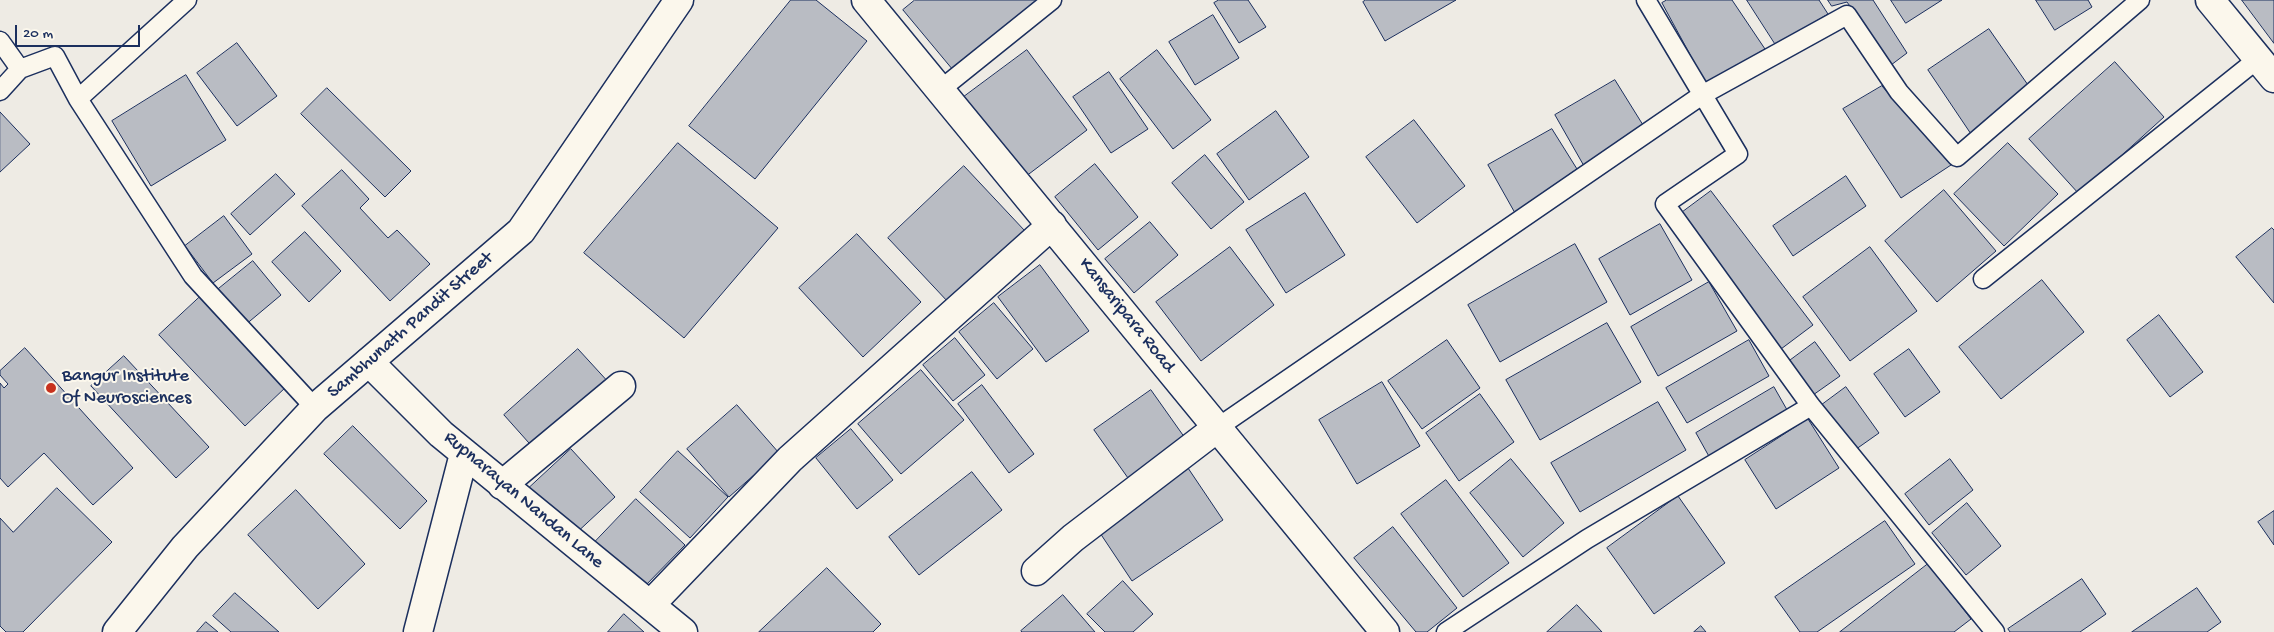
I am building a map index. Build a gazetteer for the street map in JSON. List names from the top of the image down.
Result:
{
  "streets": {
    "street": ["Kansaripara Road", "Sambhunath Pandit Street", "Rupnarayan Nandan Lane"]
  },
  "crossings": [
    ["Sambhunath Pandit Street", "Rupnarayan Nandan Lane"]
  ],
  "places": ["Bangur Institute Of Neurosciences"],
  "scale_bar": "20 m"
}
